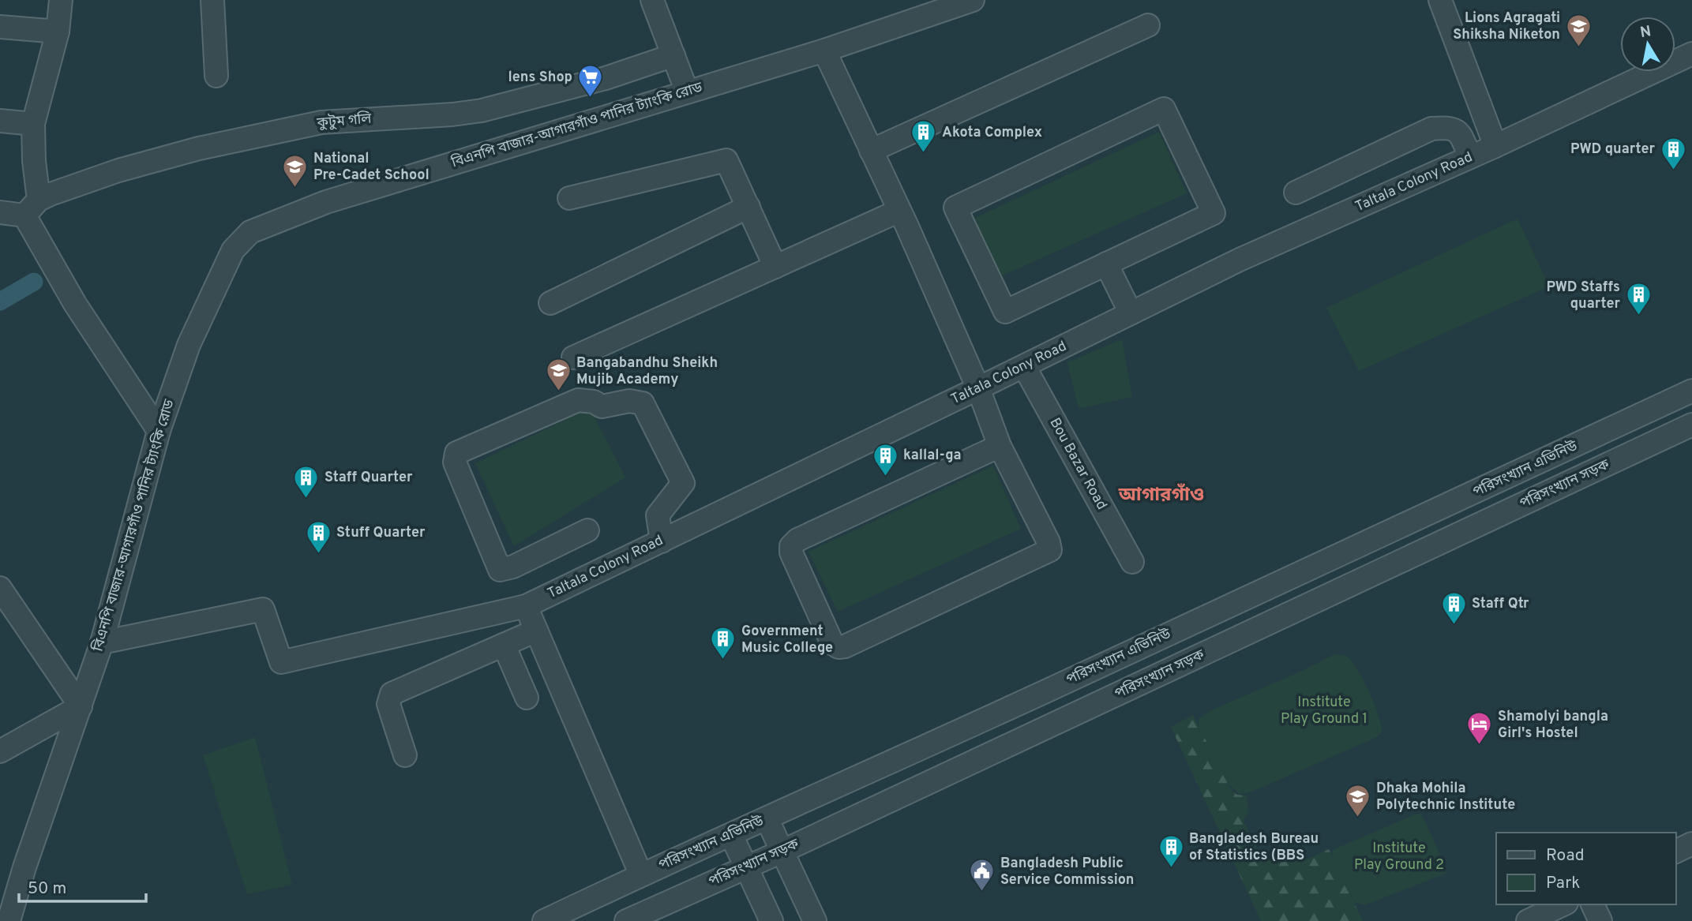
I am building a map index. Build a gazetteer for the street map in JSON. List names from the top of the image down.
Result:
{
  "streets": {
    "street": [
      "কুটুম গলি",
      "বিএনপি বাজার-আগারগাঁও পানির ট্যাংকি রোড",
      "Taltala Colony Road",
      "Bou Bazar Road",
      "পরিসংখ্যান এভিনিউ",
      "পরিসংখ্যান সড়ক"
    ]
  },
  "crossings": [
    ["বিএনপি বাজার-আগারগাঁও পানির ট্যাংকি রোড", "Taltala Colony Road"],
    ["Taltala Colony Road", "Bou Bazar Road"]
  ],
  "districts": ["আগারগাঁও"],
  "parks": ["Institute Play Ground 1", "Institute Play Ground 2"],
  "places": {
    "school or university": [
      "Lions Agragati Shiksha Niketon",
      "National Pre-Cadet School",
      "Bangabandhu Sheikh Mujib Academy",
      "Dhaka Mohila Polytechnic Institute"
    ],
    "supermarket": ["lens Shop"],
    "building": [
      "Akota Complex",
      "PWD quarter",
      "PWD Staffs quarter",
      "kallal-ga",
      "Staff Quarter",
      "Stuff Quarter",
      "Staff Qtr",
      "Government Music College",
      "Bangladesh Bureau of Statistics (BBS"
    ],
    "hotel": ["Shamolyi bangla Girl's Hostel"],
    "public building": ["Bangladesh Public Service Commission"]
  },
  "legend": ["Road", "Park"],
  "scale_bar": "50 m",
  "north": "top"
}
